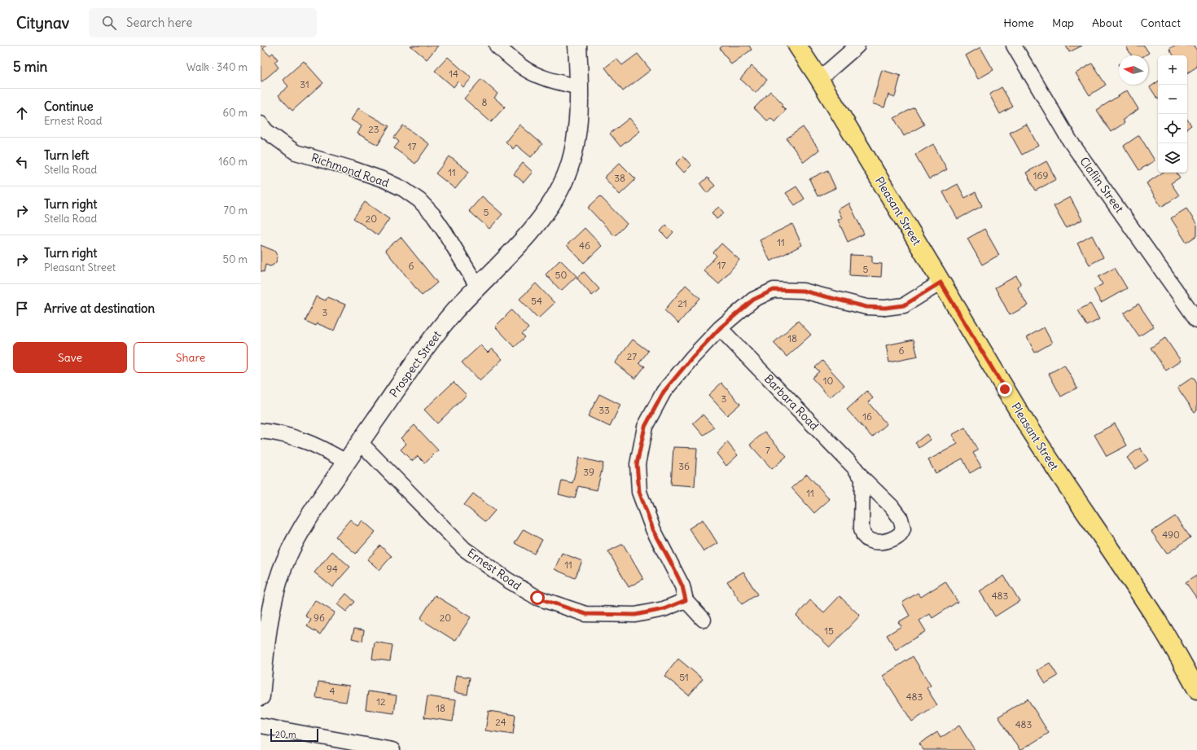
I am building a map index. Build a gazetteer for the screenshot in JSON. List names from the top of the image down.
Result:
{
  "streets": {
    "main road": ["Pleasant Street"],
    "street": [
      "Richmond Road",
      "Claflin Street",
      "Prospect Street",
      "Barbara Road",
      "Ernest Road"
    ]
  },
  "crossings": [
    ["Richmond Road", "Prospect Street"],
    ["Prospect Street", "Ernest Road"]
  ],
  "house_numbers": [
    "14",
    "31",
    "8",
    "23",
    "17",
    "11",
    "169",
    "38",
    "5",
    "20",
    "11",
    "46",
    "17",
    "6",
    "5",
    "50",
    "54",
    "21",
    "3",
    "18",
    "6",
    "27",
    "10",
    "3",
    "33",
    "16",
    "7",
    "36",
    "39",
    "11",
    "490",
    "11",
    "94",
    "483",
    "96",
    "20",
    "15",
    "51",
    "4",
    "483",
    "12",
    "18",
    "24",
    "483"
  ],
  "scale_bar": "20 m",
  "north": "left",
  "page": {
    "header": "Citynav",
    "search": "Search here",
    "nav": [
      "Home",
      "Map",
      "About",
      "Contact"
    ],
    "heading": ["5 min", "Walk · 340 m"],
    "map_buttons": ["+", "−"],
    "list": [
      ["Continue", "Ernest Road", "60 m"],
      ["Turn left", "Stella Road", "160 m"],
      ["Turn right", "Stella Road", "70 m"],
      ["Turn right", "Pleasant Street", "50 m"],
      "Arrive at destination"
    ],
    "buttons": ["Save", "Share"],
    "scale": "20 m"
  }
}
